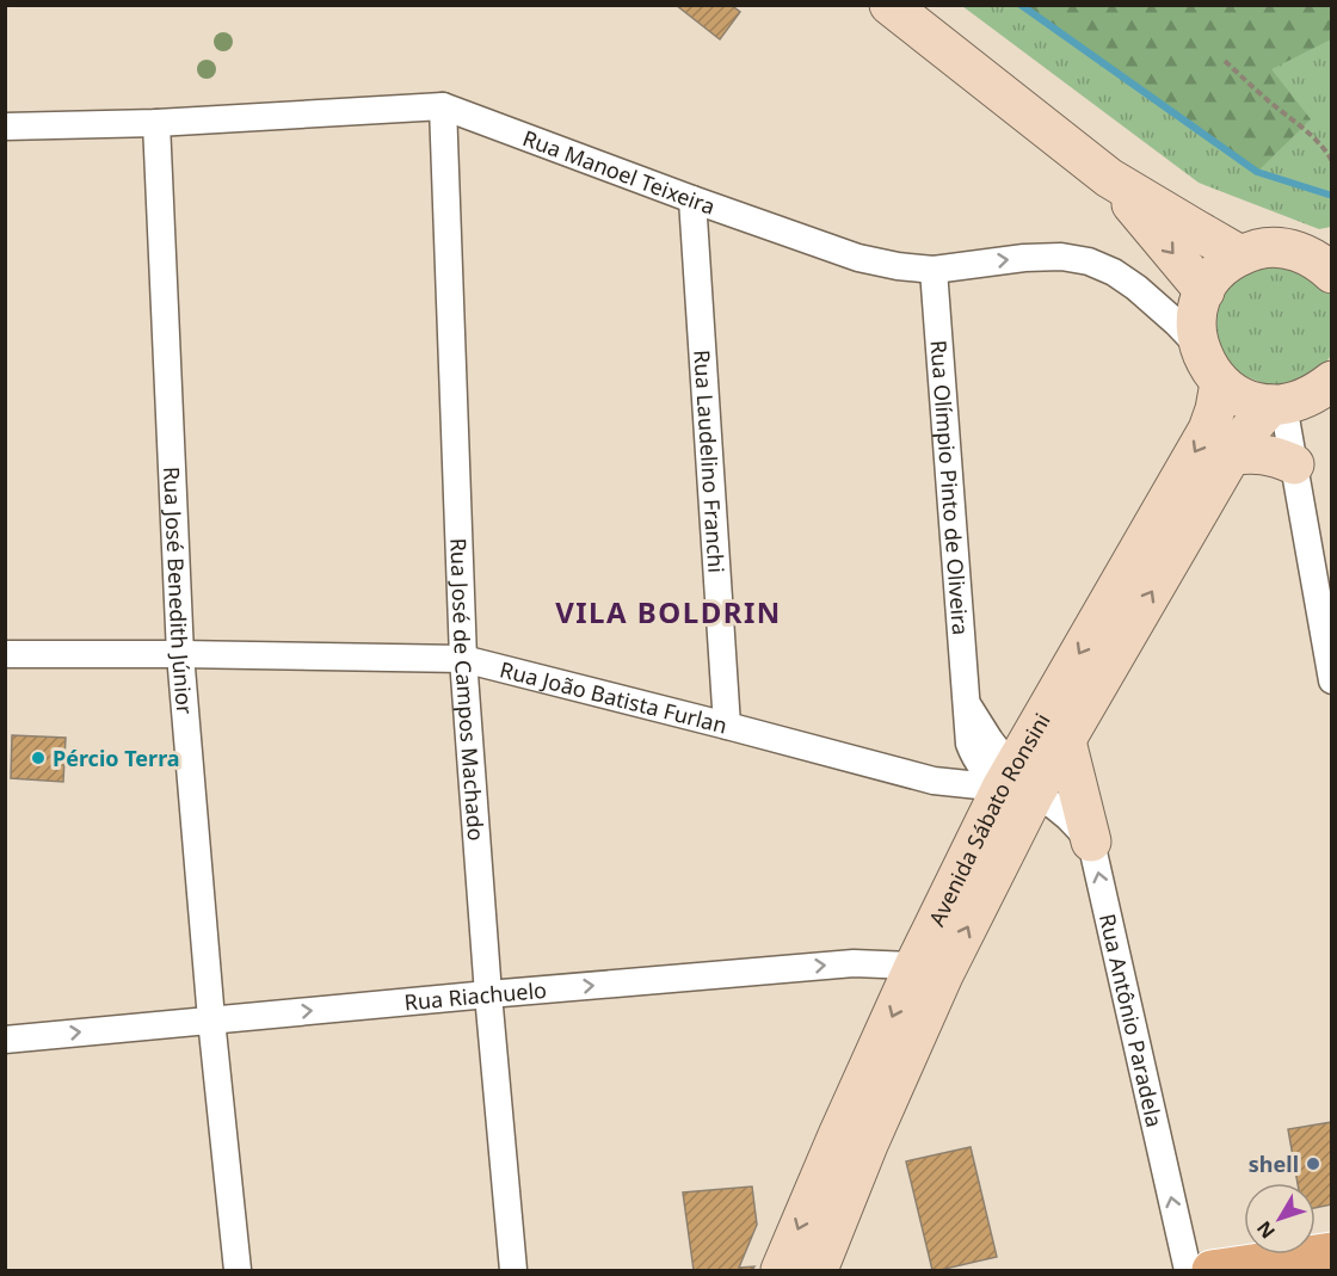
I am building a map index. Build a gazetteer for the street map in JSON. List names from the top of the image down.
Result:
{
  "streets": {
    "street": [
      "Rua Manoel Teixeira",
      "Rua Laudelino Franchi",
      "Rua Olímpio Pinto de Oliveira",
      "Rua José Benedith Júnior",
      "Rua José de Campos Machado",
      "Rua João Batista Furlan",
      "Avenida Sábato Ronsini",
      "Rua Riachuelo",
      "Rua Antônio Paradela"
    ]
  },
  "crossings": [
    ["Rua Manoel Teixeira", "Rua Laudelino Franchi"],
    ["Rua Manoel Teixeira", "Rua Olímpio Pinto de Oliveira"],
    ["Rua Manoel Teixeira", "Rua José Benedith Júnior"],
    ["Rua Manoel Teixeira", "Rua José de Campos Machado"],
    ["Rua Laudelino Franchi", "Rua João Batista Furlan"],
    ["Rua Olímpio Pinto de Oliveira", "Rua João Batista Furlan"],
    ["Rua Olímpio Pinto de Oliveira", "Avenida Sábato Ronsini"],
    ["Rua José Benedith Júnior", "Rua João Batista Furlan"],
    ["Rua José Benedith Júnior", "Rua Riachuelo"],
    ["Rua José de Campos Machado", "Rua João Batista Furlan"],
    ["Rua José de Campos Machado", "Rua Riachuelo"],
    ["Rua João Batista Furlan", "Avenida Sábato Ronsini"],
    ["Avenida Sábato Ronsini", "Rua Riachuelo"]
  ],
  "one_way": ["Rua Riachuelo", "Rua Antônio Paradela"],
  "districts": ["VILA BOLDRIN"],
  "places": ["Pércio Terra", "shell"],
  "north": "bottom left"
}
